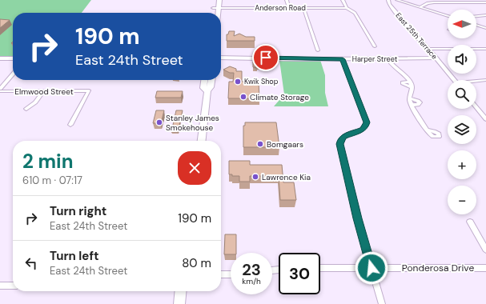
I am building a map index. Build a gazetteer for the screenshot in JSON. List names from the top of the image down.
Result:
{
  "streets": {
    "street": [
      "Anderson Road",
      "East 25th Terrace",
      "Harper Street",
      "Elmwood Street",
      "Ponderosa Drive"
    ]
  },
  "crossings": [
    ["East 25th Terrace", "Harper Street"]
  ],
  "places": [
    "Kwik Shop",
    "Climate Storage",
    "Stanley James Smokehouse",
    "Bomgaars",
    "Lawrence Kia"
  ],
  "north": "left",
  "page": {
    "map_buttons": ["+", "−"],
    "turn": ["190 m", "East 24th Street"],
    "heading": ["2 min", "610 m · 07:17"],
    "list": [
      {
        "name": "Turn right",
        "note": "East 24th Street",
        "value": "190 m"
      },
      {
        "name": "Turn left",
        "note": "East 24th Street",
        "value": "80 m"
      }
    ],
    "speed": "23 km/h",
    "limit": "30"
  }
}
